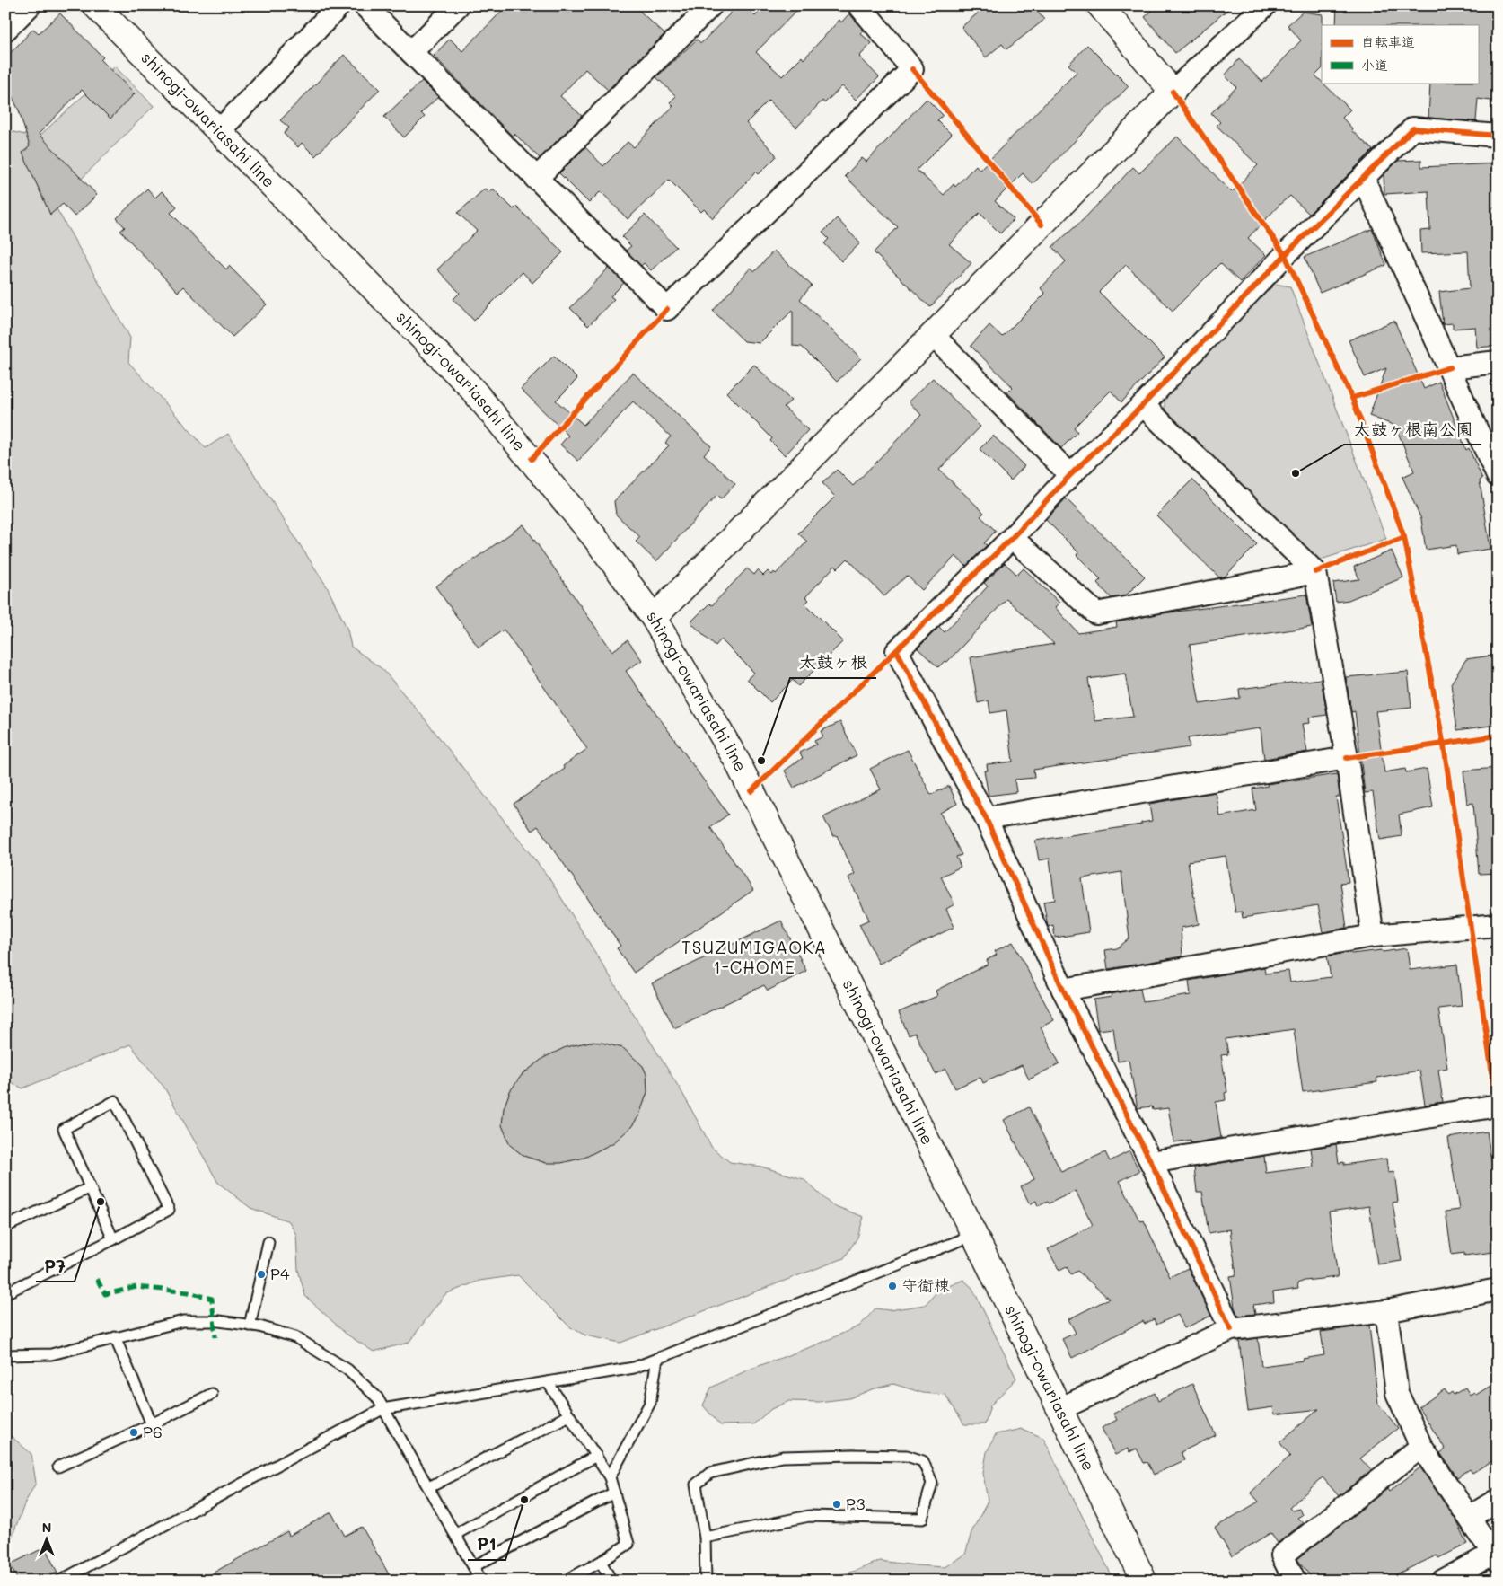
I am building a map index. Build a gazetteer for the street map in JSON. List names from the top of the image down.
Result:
{
  "streets": {
    "main road": ["shinogi-owariasahi line"]
  },
  "districts": ["TSUZUMIGAOKA 1-CHOME"],
  "places": [
    "太鼓ヶ根南公園",
    "太鼓ヶ根",
    "P7",
    "P4",
    "守衛棟",
    "P6",
    "P1",
    "P3"
  ],
  "legend": ["自転車道", "小道"],
  "north": "top"
}
